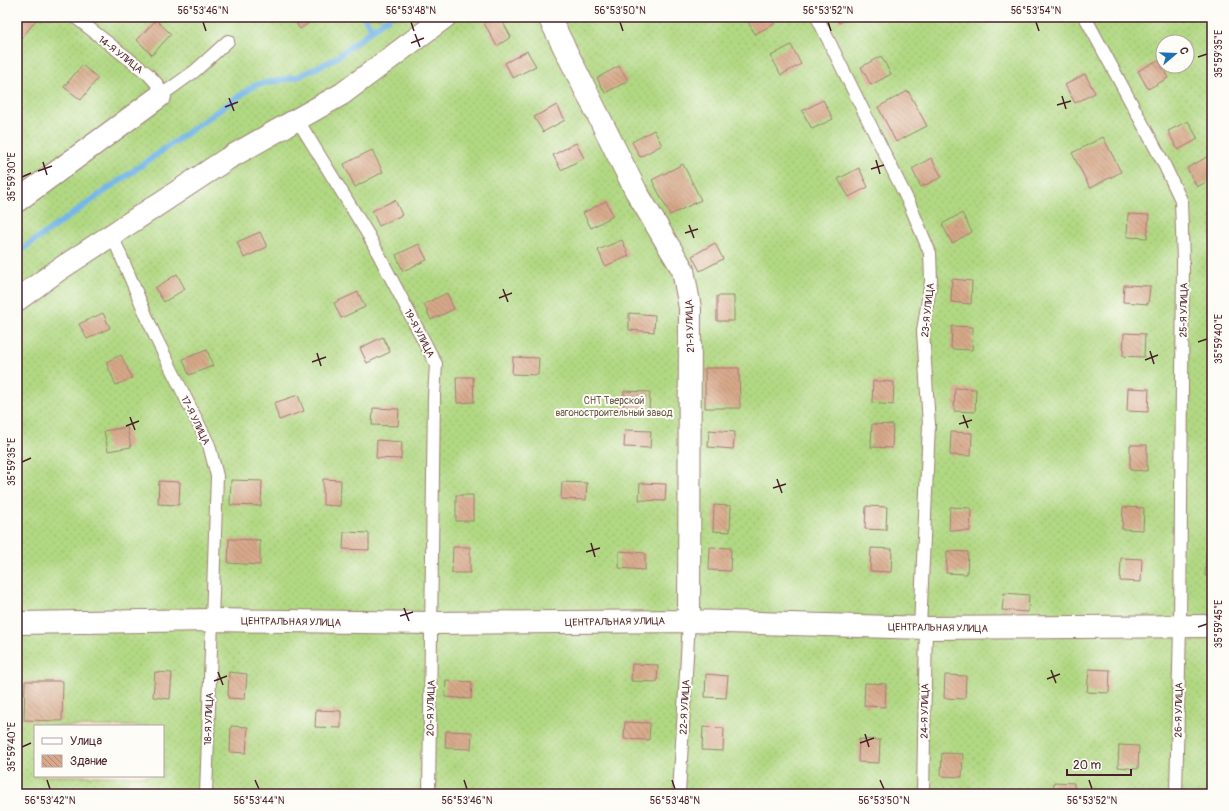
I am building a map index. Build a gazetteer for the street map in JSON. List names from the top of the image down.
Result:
{
  "streets": {
    "street": ["21-Я УЛИЦА", "ЦЕНТРАЛЬНАЯ УЛИЦА"],
    "lane": [
      "14-Я УЛИЦА",
      "23-Я УЛИЦА",
      "25-Я УЛИЦА",
      "19-Я УЛИЦА",
      "17-Я УЛИЦА",
      "22-Я УЛИЦА",
      "20-Я УЛИЦА",
      "26-Я УЛИЦА",
      "24-Я УЛИЦА",
      "18-Я УЛИЦА"
    ]
  },
  "crossings": [
    ["23-Я УЛИЦА", "ЦЕНТРАЛЬНАЯ УЛИЦА"],
    ["23-Я УЛИЦА", "24-Я УЛИЦА"],
    ["25-Я УЛИЦА", "ЦЕНТРАЛЬНАЯ УЛИЦА"],
    ["25-Я УЛИЦА", "26-Я УЛИЦА"],
    ["21-Я УЛИЦА", "ЦЕНТРАЛЬНАЯ УЛИЦА"],
    ["21-Я УЛИЦА", "22-Я УЛИЦА"],
    ["19-Я УЛИЦА", "ЦЕНТРАЛЬНАЯ УЛИЦА"],
    ["19-Я УЛИЦА", "20-Я УЛИЦА"],
    ["17-Я УЛИЦА", "ЦЕНТРАЛЬНАЯ УЛИЦА"],
    ["17-Я УЛИЦА", "18-Я УЛИЦА"],
    ["ЦЕНТРАЛЬНАЯ УЛИЦА", "22-Я УЛИЦА"],
    ["ЦЕНТРАЛЬНАЯ УЛИЦА", "20-Я УЛИЦА"],
    ["ЦЕНТРАЛЬНАЯ УЛИЦА", "26-Я УЛИЦА"],
    ["ЦЕНТРАЛЬНАЯ УЛИЦА", "24-Я УЛИЦА"],
    ["ЦЕНТРАЛЬНАЯ УЛИЦА", "18-Я УЛИЦА"]
  ],
  "parks": ["СНТ Тверской вагоностроительный завод"],
  "legend": ["Улица", "Здание"],
  "scale_bar": "20 m",
  "north": "right",
  "coordinates": [
    "56°53'46\"N",
    "56°53'48\"N",
    "56°53'50\"N",
    "56°53'52\"N",
    "56°53'54\"N",
    "35°59'35\"E",
    "35°59'30\"E",
    "35°59'40\"E",
    "35°59'45\"E",
    "56°53'42\"N",
    "56°53'44\"N"
  ]
}
